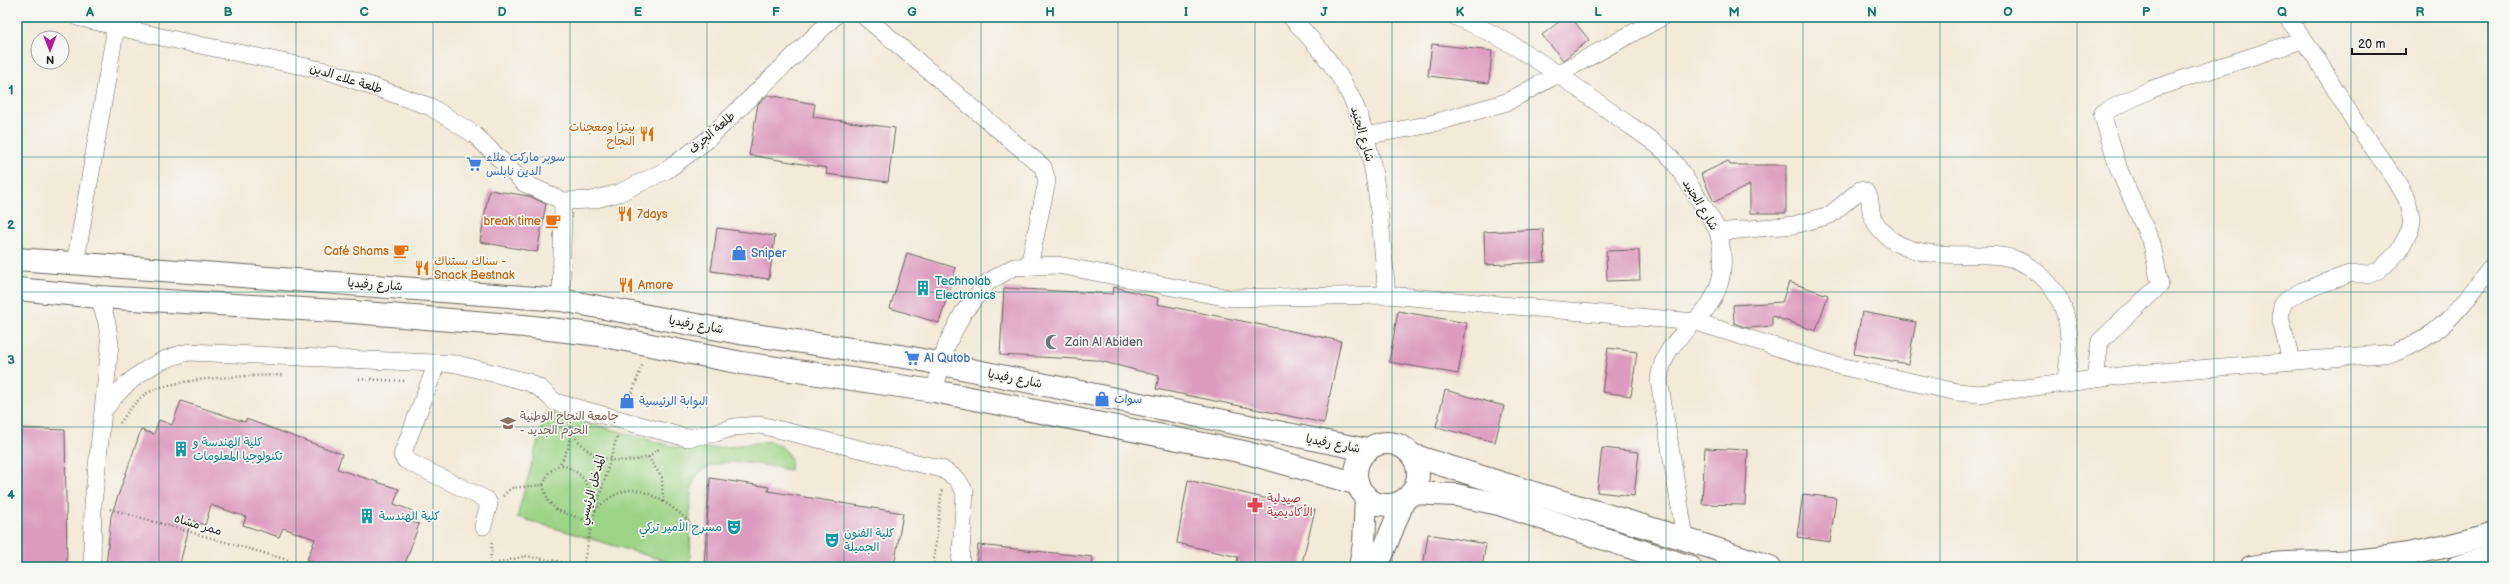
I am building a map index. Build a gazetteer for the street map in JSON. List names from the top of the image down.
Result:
{
  "streets": {
    "main road": ["شارع رفيديا"],
    "street": ["طلعة علاء الدين", "طلعة الجرف", "شارع الجنيد"],
    "path": ["المدخل الرئيسي", "ممر مشاه"]
  },
  "crossings": [
    ["طلعة علاء الدين", "طلعة الجرف"]
  ],
  "places": {
    "restaurant": [
      "بيتزا ومعجنات النجاح",
      "7days",
      "سناك بستناك - Snack Bestnak",
      "Amore"
    ],
    "supermarket": ["سوبر ماركت علاء الدين نابلس", "Al Qutob"],
    "cafe": ["break time", "Café Shams"],
    "shop": ["Sniper", "سوات", "البوابة الرئيسية"],
    "building": ["Technolab Electronics", "كلية الهندسة و تكنولوجيا المعلومات", "كلية الهندسة"],
    "mosque": ["Zain Al Abiden"],
    "school or university": ["جامعة النجاح الوطنية - الحرم الجديد"],
    "pharmacy": ["صيدلية الأكاديمية"],
    "theatre": ["مسرح الأمير تركي", "كلية الفنون الجميلة"]
  },
  "scale_bar": "20 m",
  "north": "bottom",
  "grid": {
    "columns": [
      "A",
      "B",
      "C",
      "D",
      "E",
      "F",
      "G",
      "H",
      "I",
      "J",
      "K",
      "L",
      "M",
      "N",
      "O",
      "P",
      "Q",
      "R"
    ],
    "rows": [
      "1",
      "2",
      "3",
      "4"
    ]
  }
}
